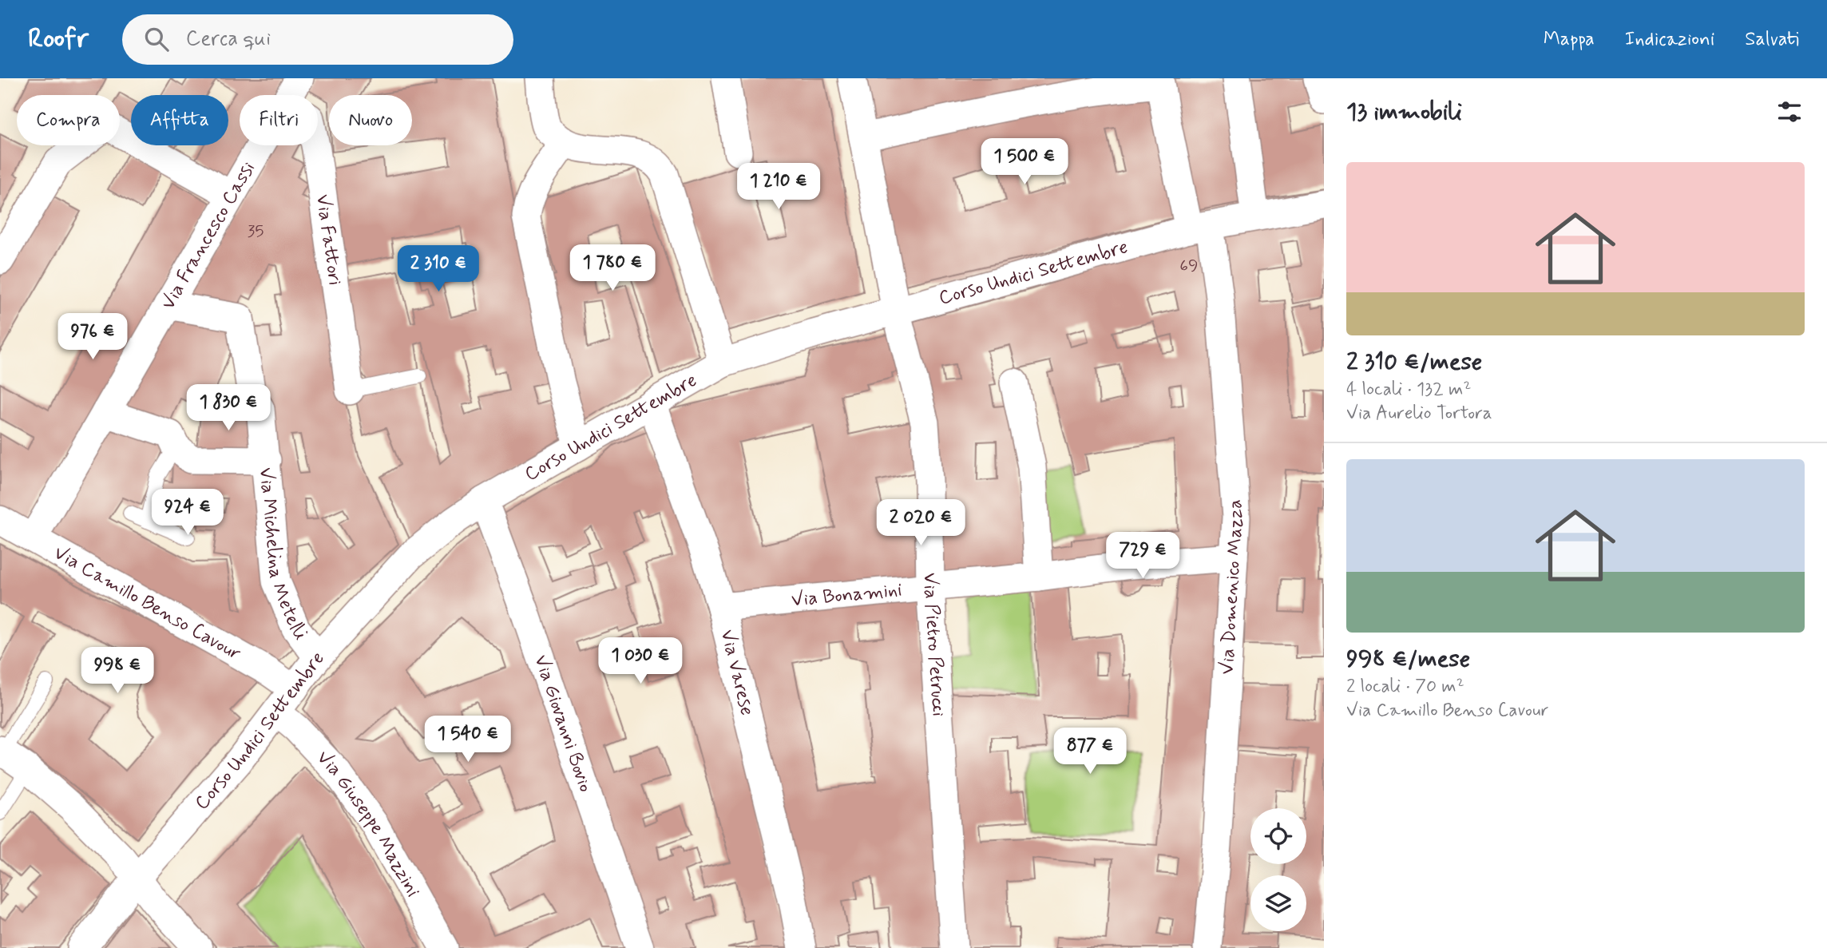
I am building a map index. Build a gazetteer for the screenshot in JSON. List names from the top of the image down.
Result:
{
  "streets": {
    "street": [
      "Via Francesco Cassi",
      "Via Fattori",
      "Corso Undici Settembre",
      "Via Michelina Metelli",
      "Via Domenico Mazza",
      "Via Bonamini",
      "Via Camillo Benso Cavour",
      "Via Pietro Petrucci",
      "Via Varese",
      "Via Giovanni Bovio",
      "Via Giuseppe Mazzini"
    ]
  },
  "crossings": [
    ["Via Francesco Cassi", "Via Michelina Metelli"],
    ["Via Francesco Cassi", "Via Camillo Benso Cavour"],
    ["Corso Undici Settembre", "Via Michelina Metelli"],
    ["Corso Undici Settembre", "Via Domenico Mazza"],
    ["Corso Undici Settembre", "Via Camillo Benso Cavour"],
    ["Corso Undici Settembre", "Via Pietro Petrucci"],
    ["Corso Undici Settembre", "Via Varese"],
    ["Corso Undici Settembre", "Via Giovanni Bovio"],
    ["Corso Undici Settembre", "Via Giuseppe Mazzini"],
    ["Via Domenico Mazza", "Via Bonamini"],
    ["Via Bonamini", "Via Pietro Petrucci"],
    ["Via Bonamini", "Via Varese"]
  ],
  "house_numbers": ["35", "69"],
  "page": {
    "header": "Roofr",
    "search": "Cerca qui",
    "nav": ["Mappa", "Indicazioni", "Salvati"],
    "heading": "13 immobili",
    "chip": [
      "Compra",
      "Affitta",
      "Filtri",
      "Nuovo"
    ],
    "price": [
      "1 500 €",
      "1 210 €",
      "1 780 €",
      "2 310 €",
      "976 €",
      "1 830 €",
      "924 €",
      "2 020 €",
      "729 €",
      "1 030 €",
      "998 €",
      "1 540 €",
      "877 €"
    ],
    "list": [
      {
        "name": "2 310 €/mese",
        "note": "4 locali · 132 m² · Via Aurelio Tortora"
      },
      {
        "name": "998 €/mese",
        "note": "2 locali · 70 m² · Via Camillo Benso Cavour"
      }
    ]
  }
}
